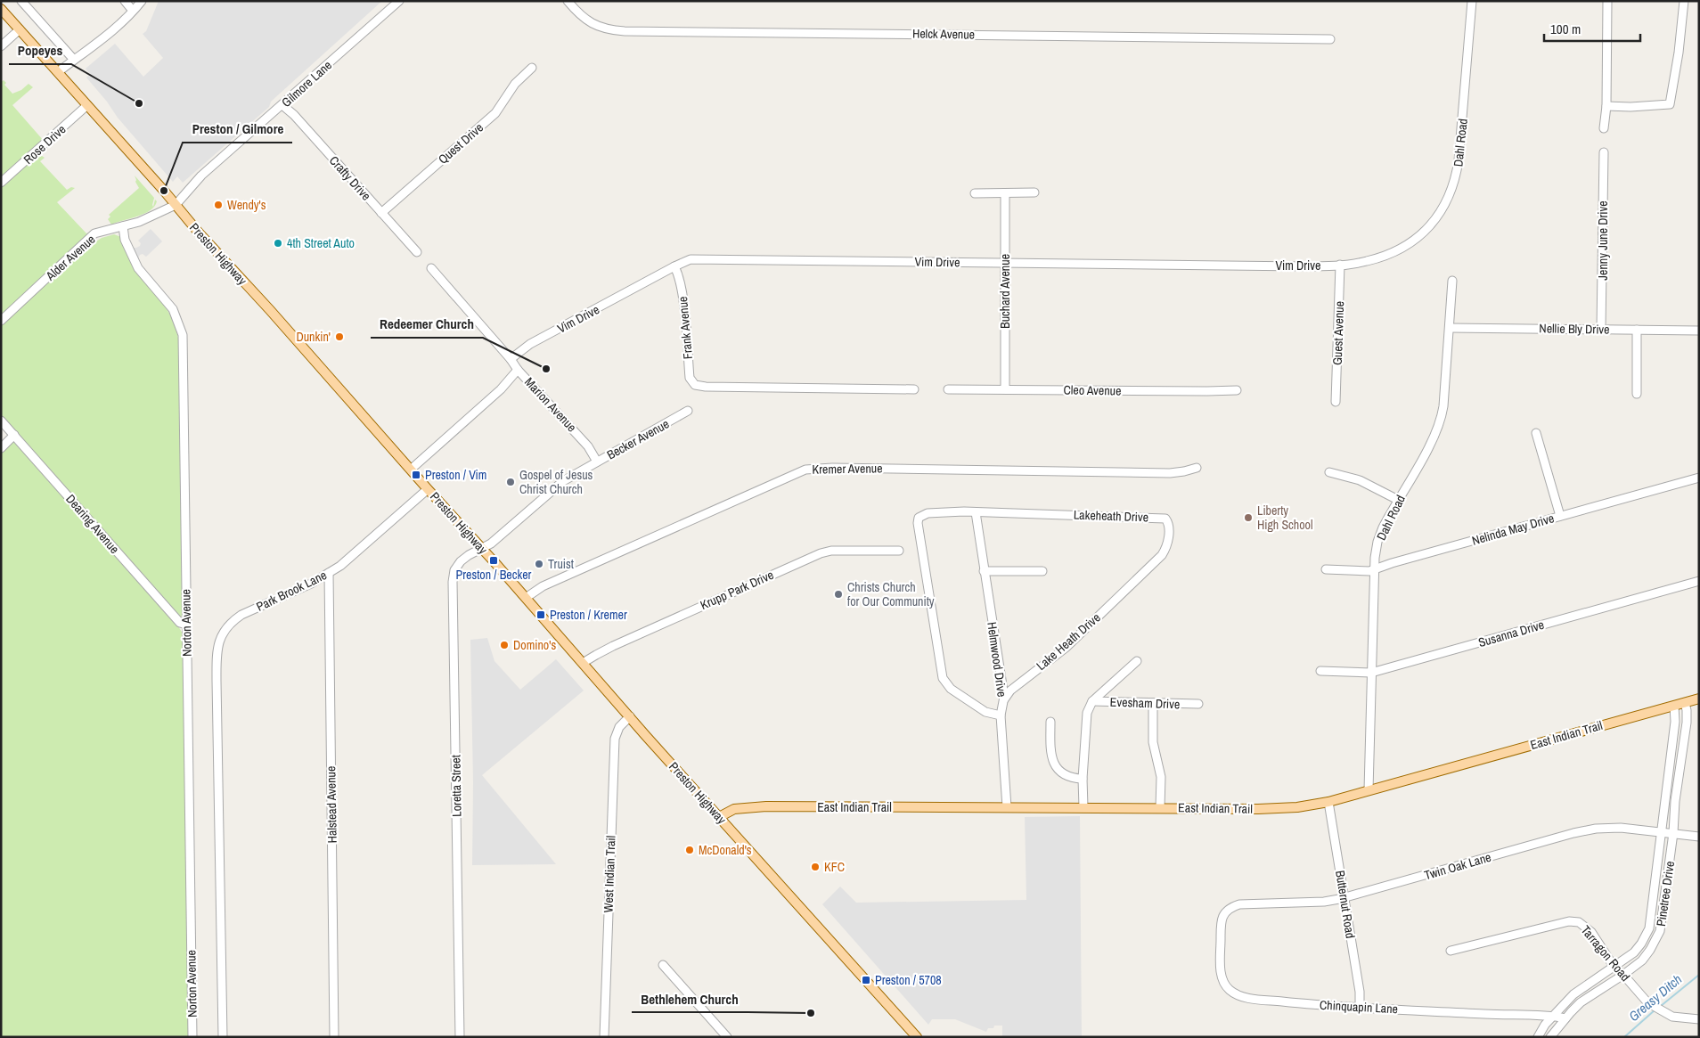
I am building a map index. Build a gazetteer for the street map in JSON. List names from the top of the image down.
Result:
{
  "streets": {
    "main road": ["Preston Highway", "East Indian Trail"],
    "street": [
      "Helck Avenue",
      "Gilmore Lane",
      "Dahl Road",
      "Quest Drive",
      "Rose Drive",
      "Crafty Drive",
      "Jenny June Drive",
      "Alder Avenue",
      "Vim Drive",
      "Buchard Avenue",
      "Frank Avenue",
      "Nellie Bly Drive",
      "Guest Avenue",
      "Cleo Avenue",
      "Marion Avenue",
      "Becker Avenue",
      "Kremer Avenue",
      "Lakeheath Drive",
      "Dearing Avenue",
      "Nelinda May Drive",
      "Krupp Park Drive",
      "Park Brook Lane",
      "Norton Avenue",
      "Susanna Drive",
      "Lake Heath Drive",
      "Helmwood Drive",
      "Evesham Drive",
      "Loretta Street",
      "Halstead Avenue",
      "Twin Oak Lane",
      "West Indian Trail",
      "Pinetree Drive",
      "Butternut Road",
      "Tarragon Road",
      "Chinquapin Lane"
    ]
  },
  "crossings": [
    ["Gilmore Lane", "Crafty Drive"],
    ["Gilmore Lane", "Preston Highway"],
    ["Gilmore Lane", "Alder Avenue"],
    ["Dahl Road", "Vim Drive"],
    ["Dahl Road", "Nellie Bly Drive"],
    ["Dahl Road", "Nelinda May Drive"],
    ["Dahl Road", "Susanna Drive"],
    ["Dahl Road", "East Indian Trail"],
    ["Quest Drive", "Crafty Drive"],
    ["Rose Drive", "Preston Highway"],
    ["Jenny June Drive", "Nellie Bly Drive"],
    ["Preston Highway", "Alder Avenue"],
    ["Preston Highway", "Becker Avenue"],
    ["Preston Highway", "Kremer Avenue"],
    ["Preston Highway", "Krupp Park Drive"],
    ["Preston Highway", "Park Brook Lane"],
    ["Preston Highway", "East Indian Trail"],
    ["Preston Highway", "Loretta Street"],
    ["Preston Highway", "West Indian Trail"],
    ["Alder Avenue", "Norton Avenue"],
    ["Vim Drive", "Buchard Avenue"],
    ["Vim Drive", "Frank Avenue"],
    ["Vim Drive", "Guest Avenue"],
    ["Vim Drive", "Marion Avenue"],
    ["Buchard Avenue", "Cleo Avenue"],
    ["Marion Avenue", "Becker Avenue"],
    ["Becker Avenue", "Loretta Street"],
    ["Lakeheath Drive", "Lake Heath Drive"],
    ["Lakeheath Drive", "Helmwood Drive"],
    ["Dearing Avenue", "Norton Avenue"],
    ["Park Brook Lane", "Halstead Avenue"],
    ["Lake Heath Drive", "Helmwood Drive"],
    ["Helmwood Drive", "East Indian Trail"],
    ["East Indian Trail", "Pinetree Drive"],
    ["East Indian Trail", "Butternut Road"],
    ["Twin Oak Lane", "Pinetree Drive"],
    ["Twin Oak Lane", "Butternut Road"],
    ["Twin Oak Lane", "Chinquapin Lane"],
    ["Pinetree Drive", "Tarragon Road"],
    ["Pinetree Drive", "Chinquapin Lane"],
    ["Butternut Road", "Chinquapin Lane"]
  ],
  "water": ["Greasy Ditch"],
  "places": {
    "other": [
      "Popeyes",
      "Preston / Gilmore",
      "Wendy's",
      "4th Street Auto",
      "Dunkin'",
      "Redeemer Church",
      "Gospel of Jesus Christ Church",
      "Liberty High School",
      "Truist",
      "Christs Church for Our Community",
      "Domino's",
      "McDonald's",
      "KFC",
      "Bethlehem Church"
    ],
    "transit": [
      "Preston / Vim",
      "Preston / Becker",
      "Preston / Kremer",
      "Preston / 5708"
    ]
  },
  "scale_bar": "100 m"
}
